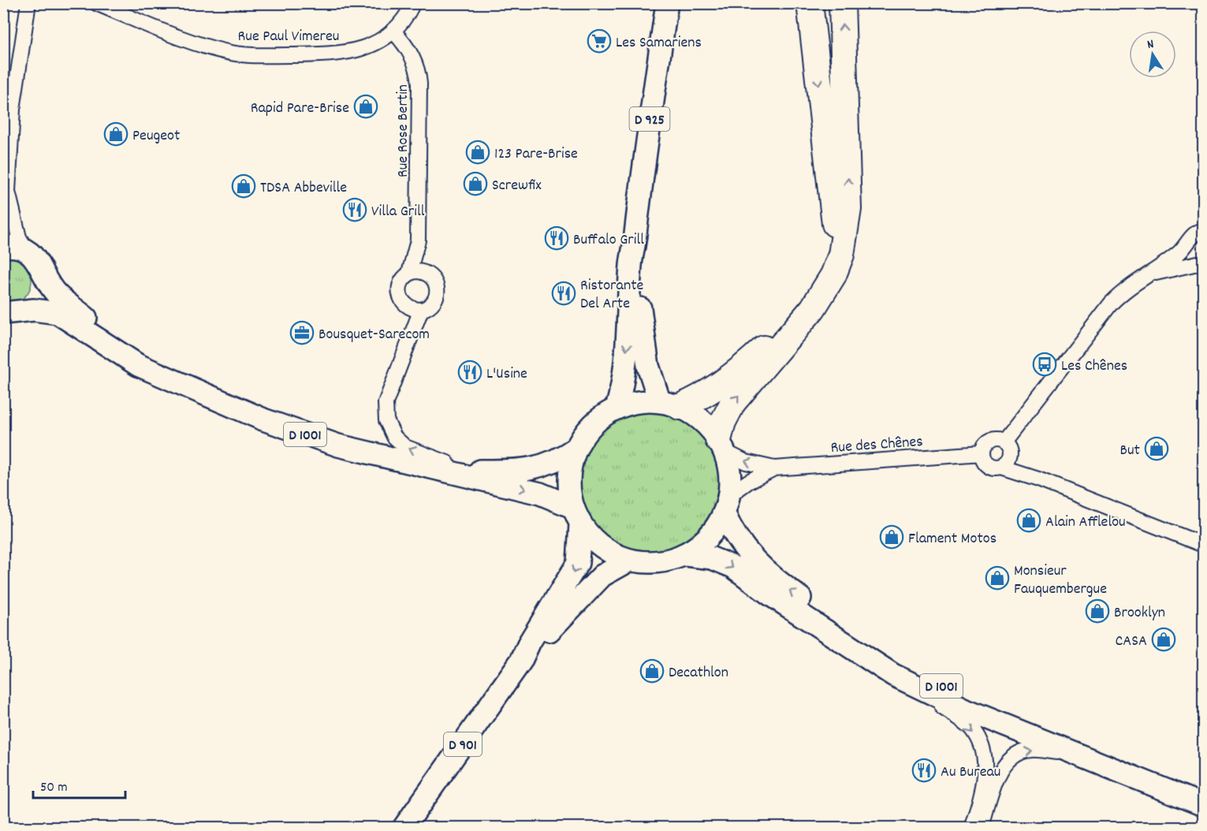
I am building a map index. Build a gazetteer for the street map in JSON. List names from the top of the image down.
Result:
{
  "streets": {
    "main road": ["D 925", "D 1001", "D 901"],
    "street": ["Rue Paul Vimereu", "Rue Rose Bertin", "Rue des Chênes"]
  },
  "crossings": [
    ["Rue Paul Vimereu", "Rue Rose Bertin"],
    ["D 925", "D 1001"],
    ["D 925", "Rue des Chênes"],
    ["D 925", "D 901"],
    ["D 1001", "Rue des Chênes"],
    ["D 1001", "D 901"],
    ["Rue des Chênes", "D 901"]
  ],
  "places": {
    "supermarket": ["Les Samariens"],
    "shop": [
      "Rapid Pare-Brise",
      "Peugeot",
      "123 Pare-Brise",
      "Screwfix",
      "TDSA Abbeville",
      "But",
      "Alain Afflelou",
      "Flament Motos",
      "Monsieur Fauquembergue",
      "Brooklyn",
      "CASA",
      "Decathlon"
    ],
    "restaurant": [
      "Villa Grill",
      "Buffalo Grill",
      "Ristorante Del Arte",
      "L'Usine",
      "Au Bureau"
    ],
    "office": ["Bousquet-Sarecom"],
    "bus stop": ["Les Chênes"]
  },
  "scale_bar": "50 m",
  "north": "top"
}
